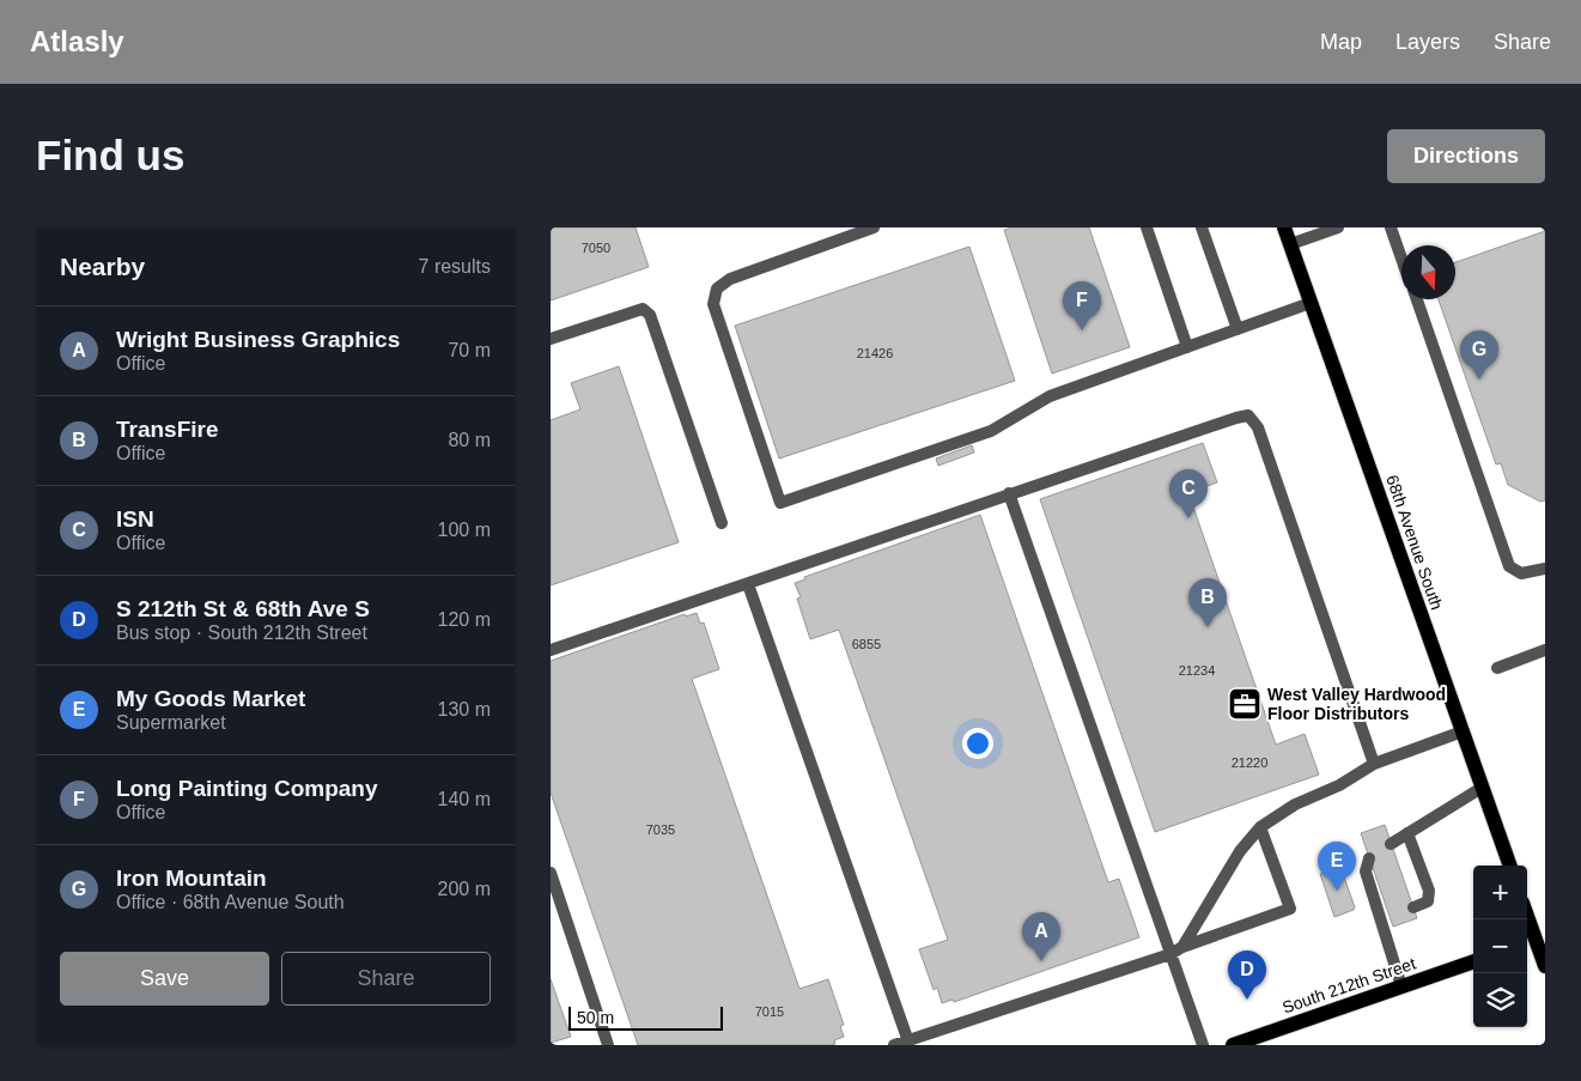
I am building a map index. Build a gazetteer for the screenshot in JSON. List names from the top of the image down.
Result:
{
  "streets": {
    "main road": ["68th Avenue South", "South 212th Street"]
  },
  "places": {
    "office": ["West Valley Hardwood Floor Distributors"]
  },
  "house_numbers": [
    "7050",
    "21426",
    "6855",
    "21234",
    "21220",
    "7035",
    "7015"
  ],
  "scale_bar": "50 m",
  "north": "bottom",
  "page": {
    "header": "Atlasly",
    "nav": ["Map", "Layers", "Share"],
    "buttons": [
      "Directions",
      ["Save", "Share"]
    ],
    "title": "Find us",
    "heading": ["Nearby", "7 results"],
    "pins": [
      "F",
      "G",
      "C",
      "B",
      "E",
      "A",
      "D"
    ],
    "list": [
      {
        "mark": "A",
        "name": "Wright Business Graphics",
        "note": "Office",
        "value": "70 m"
      },
      {
        "mark": "B",
        "name": "TransFire",
        "note": "Office",
        "value": "80 m"
      },
      {
        "mark": "C",
        "name": "ISN",
        "note": "Office",
        "value": "100 m"
      },
      {
        "mark": "D",
        "name": "S 212th St & 68th Ave S",
        "note": "Bus stop · South 212th Street",
        "value": "120 m"
      },
      {
        "mark": "E",
        "name": "My Goods Market",
        "note": "Supermarket",
        "value": "130 m"
      },
      {
        "mark": "F",
        "name": "Long Painting Company",
        "note": "Office",
        "value": "140 m"
      },
      {
        "mark": "G",
        "name": "Iron Mountain",
        "note": "Office · 68th Avenue South",
        "value": "200 m"
      }
    ],
    "map_buttons": ["+", "−"],
    "scale": "50 m"
  }
}
